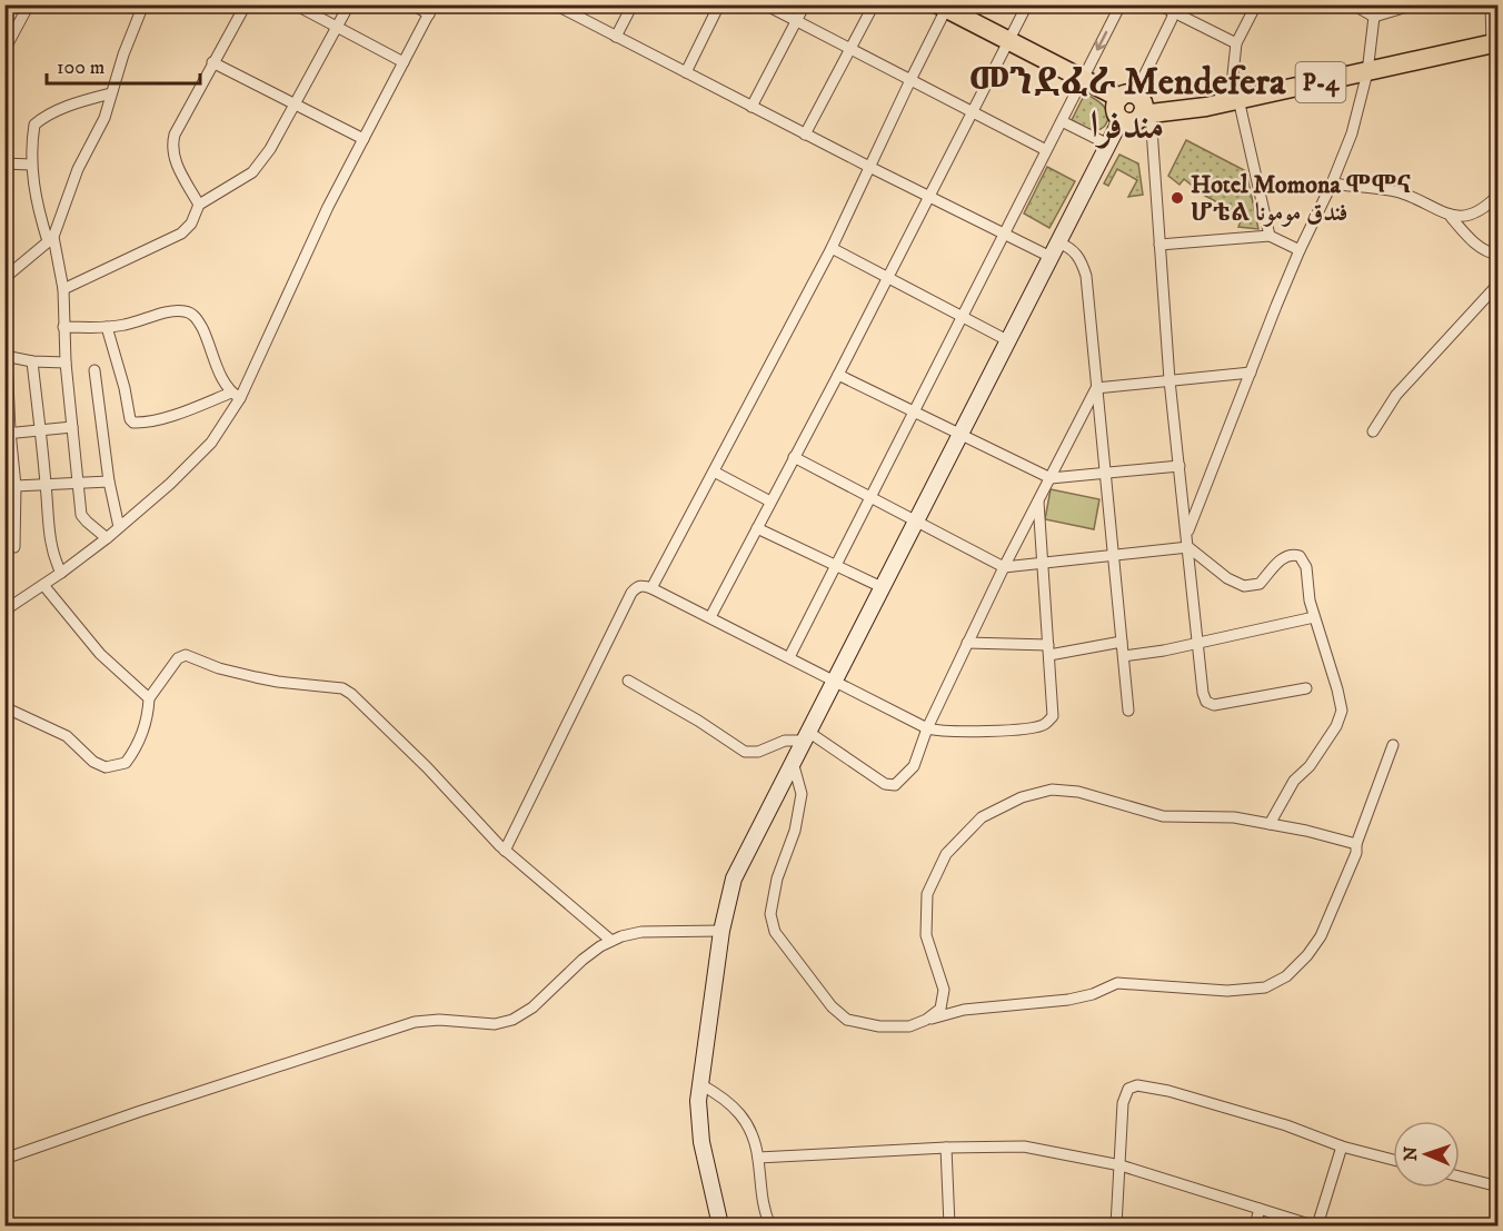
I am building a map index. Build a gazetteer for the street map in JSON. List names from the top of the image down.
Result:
{
  "streets": {
    "highway": ["P-4"]
  },
  "districts": ["መንደፈራ Mendefera مندفرا"],
  "places": ["Hotel Momona ሞሞና ሆቴል فندق مومونا"],
  "scale_bar": "100 m",
  "north": "left"
}
